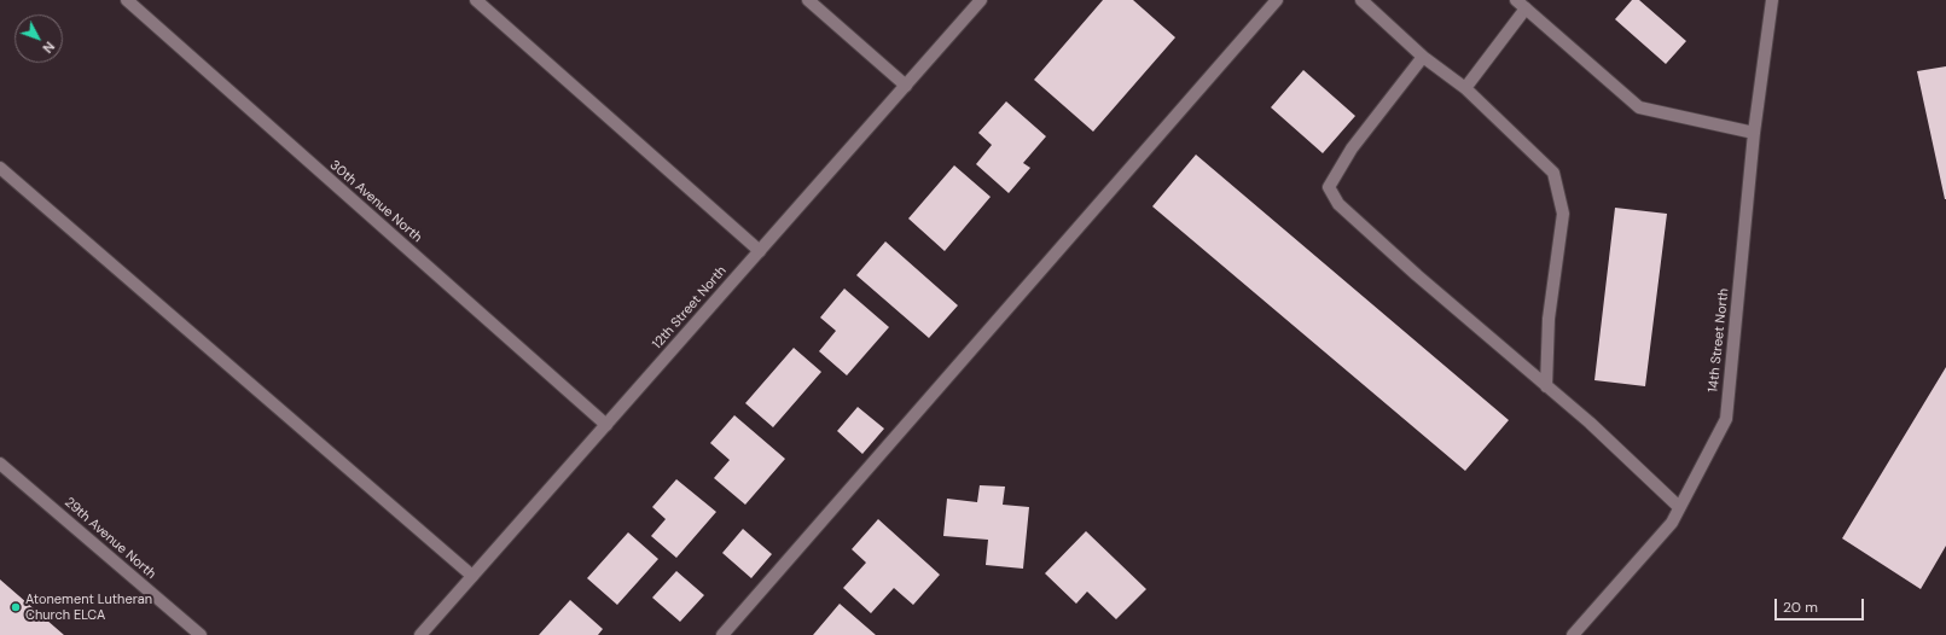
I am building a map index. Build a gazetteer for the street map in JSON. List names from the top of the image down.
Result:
{
  "streets": {
    "street": [
      "30th Avenue North",
      "12th Street North",
      "14th Street North",
      "29th Avenue North"
    ]
  },
  "crossings": [
    ["30th Avenue North", "12th Street North"]
  ],
  "places": ["Atonement Lutheran Church ELCA"],
  "scale_bar": "20 m",
  "north": "bottom right"
}
